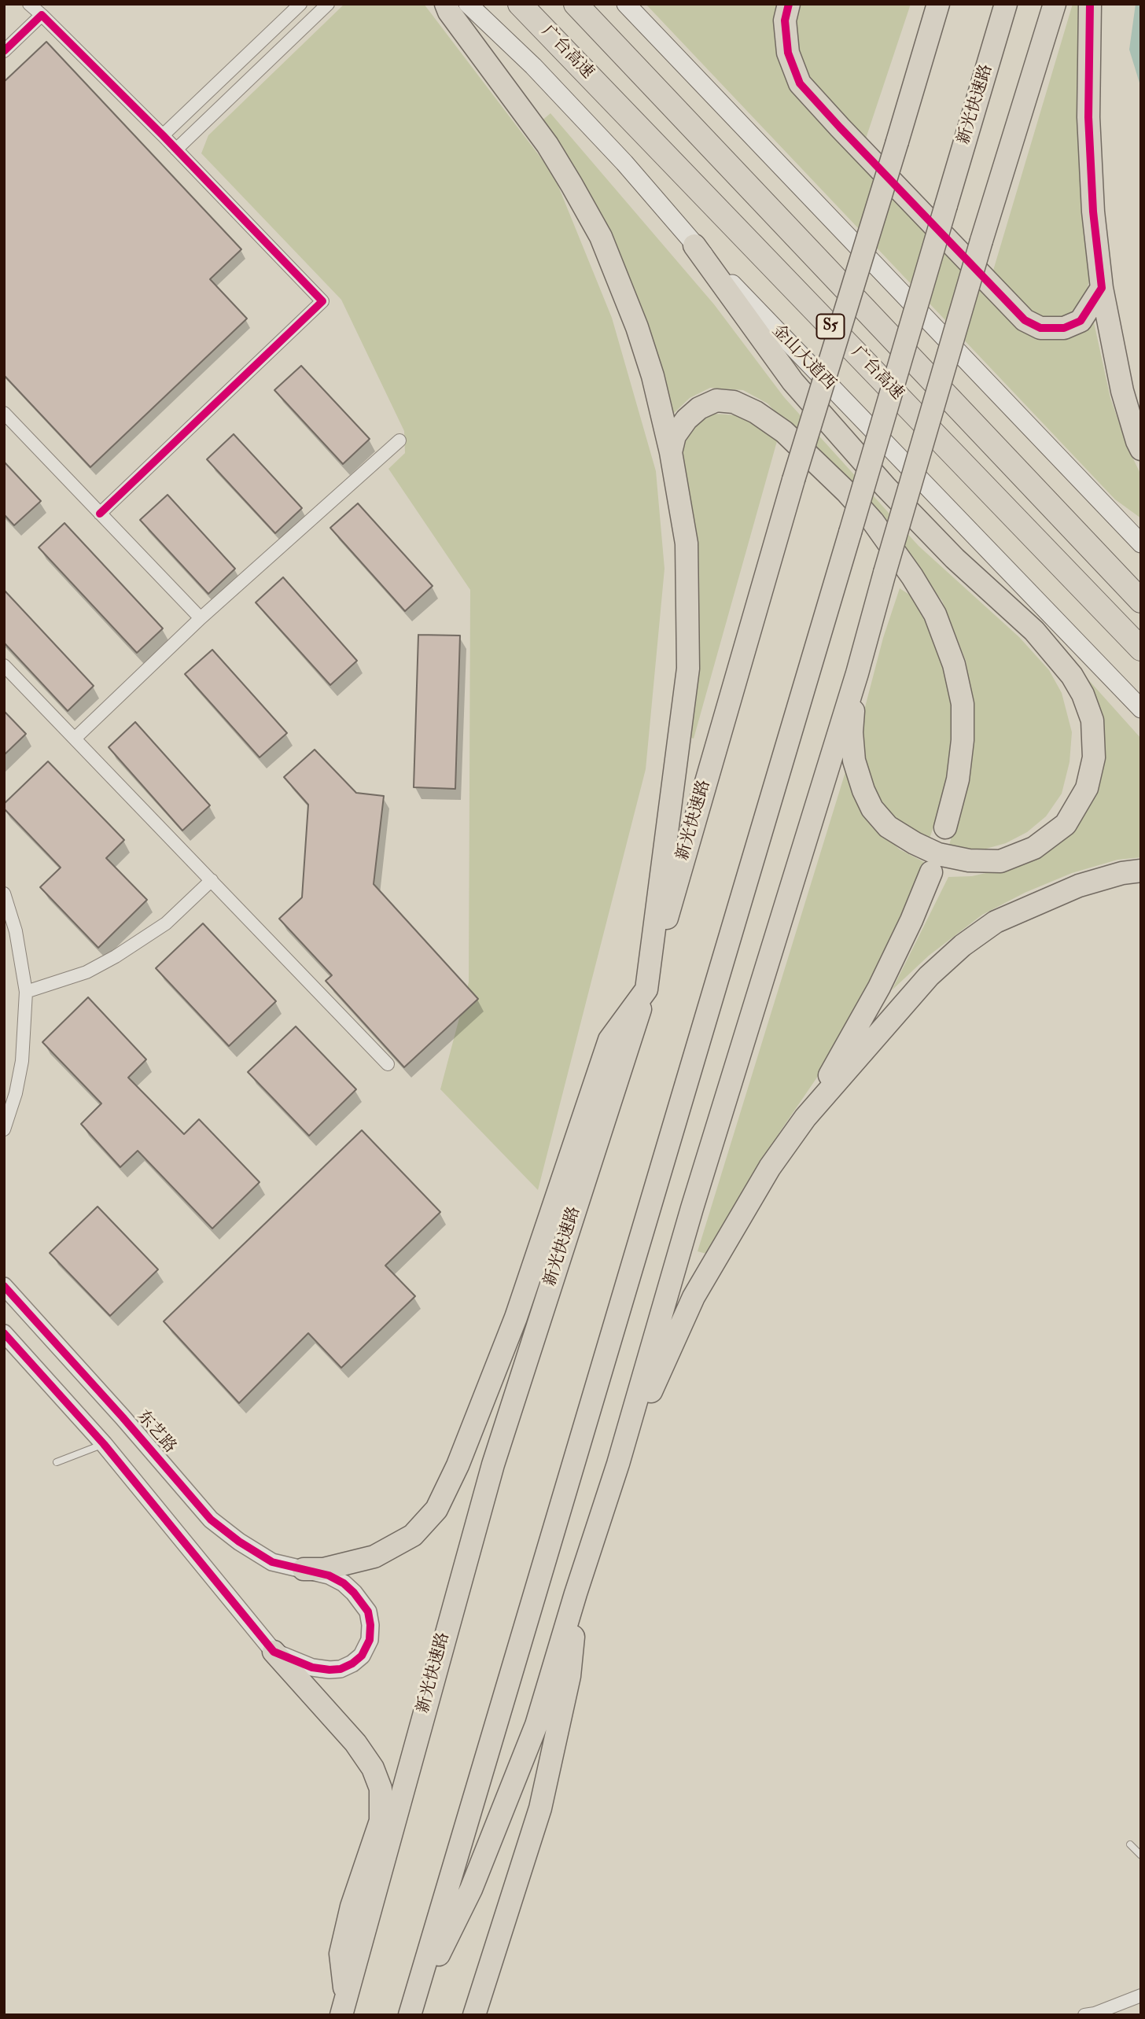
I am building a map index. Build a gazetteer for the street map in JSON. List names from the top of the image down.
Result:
{
  "streets": {
    "highway": ["广台高速", "新光快速路", "S5"],
    "main road": ["金山大道西"],
    "street": ["东艺路"]
  }
}
